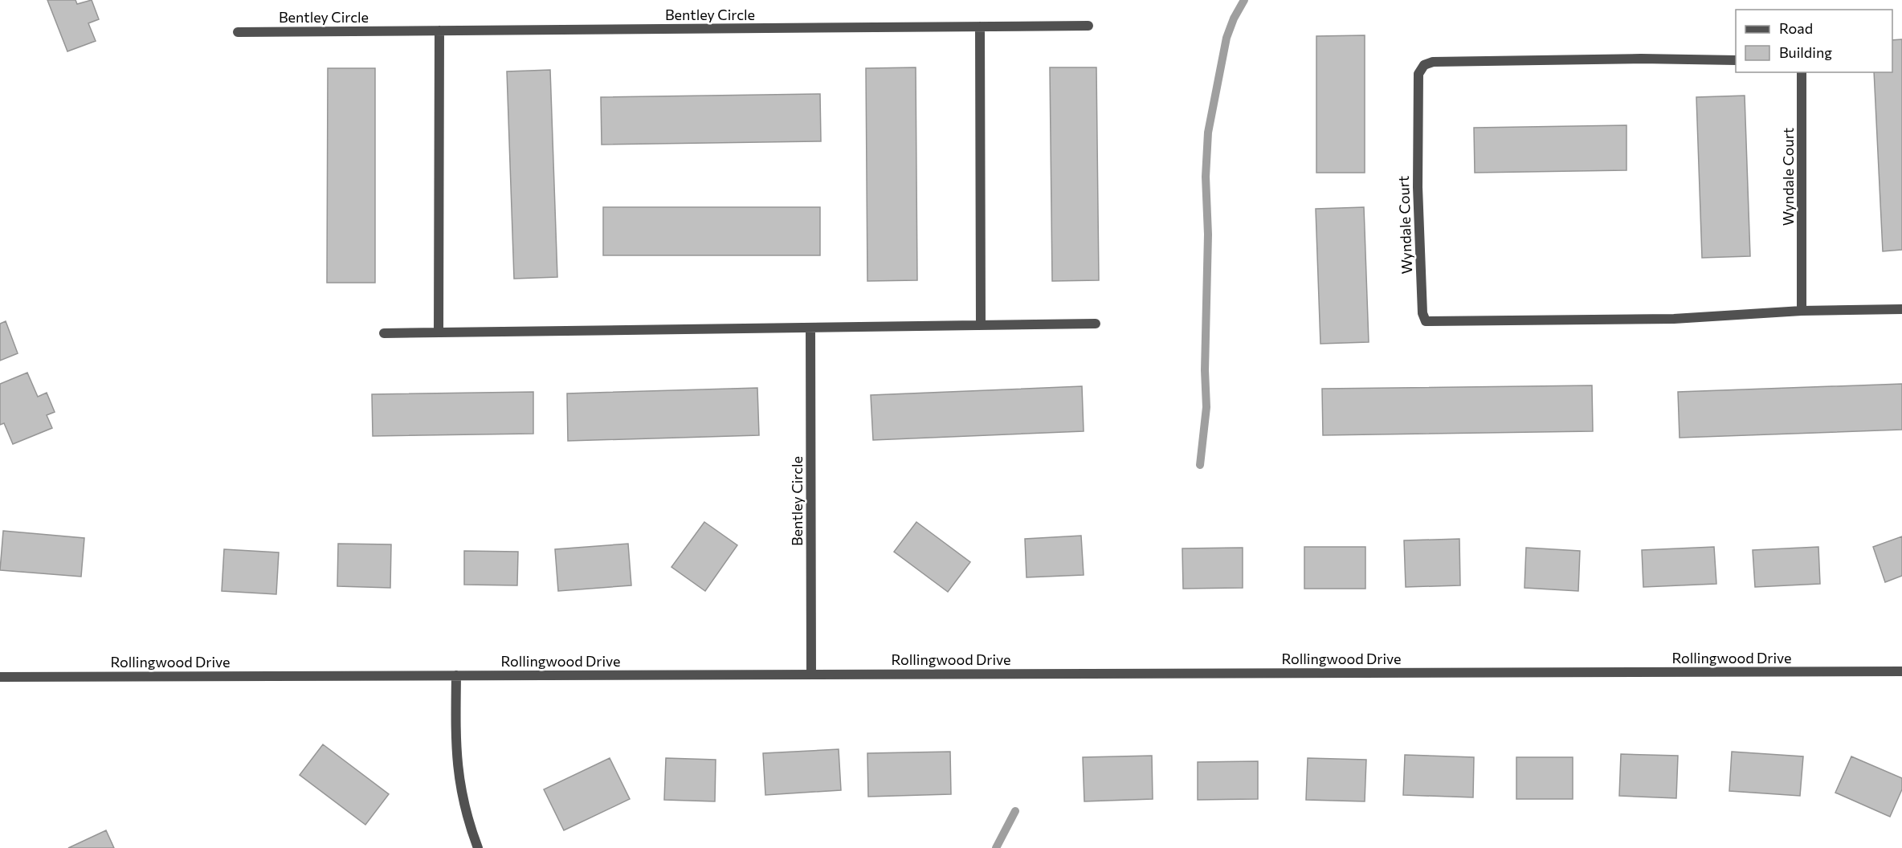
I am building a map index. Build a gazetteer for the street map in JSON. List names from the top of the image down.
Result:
{
  "streets": {
    "street": ["Bentley Circle", "Wyndale Court", "Rollingwood Drive"]
  },
  "crossings": [
    ["Bentley Circle", "Rollingwood Drive"]
  ],
  "legend": ["Road", "Building"]
}
